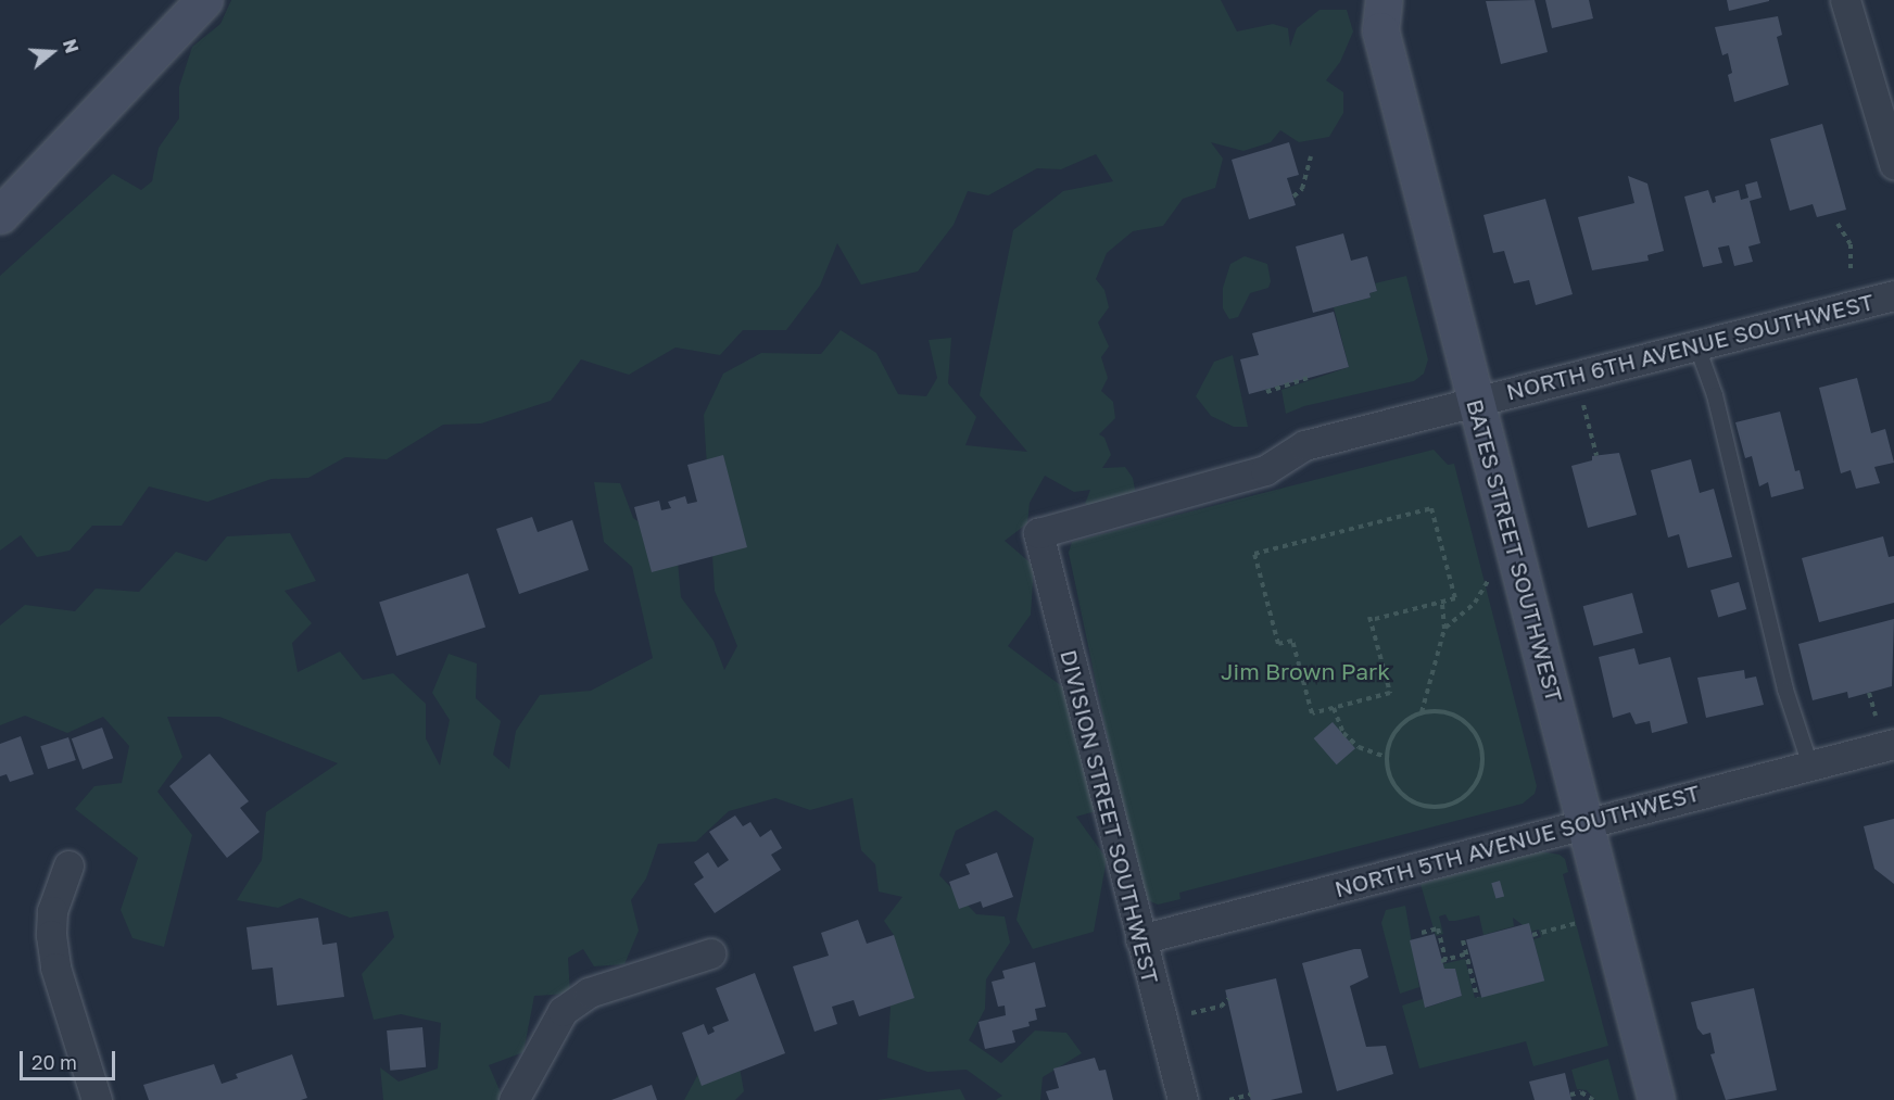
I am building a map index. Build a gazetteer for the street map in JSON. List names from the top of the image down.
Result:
{
  "streets": {
    "street": [
      "NORTH 6TH AVENUE SOUTHWEST",
      "BATES STREET SOUTHWEST",
      "DIVISION STREET SOUTHWEST",
      "NORTH 5TH AVENUE SOUTHWEST"
    ]
  },
  "crossings": [
    ["NORTH 6TH AVENUE SOUTHWEST", "BATES STREET SOUTHWEST"],
    ["NORTH 6TH AVENUE SOUTHWEST", "DIVISION STREET SOUTHWEST"],
    ["BATES STREET SOUTHWEST", "NORTH 5TH AVENUE SOUTHWEST"],
    ["DIVISION STREET SOUTHWEST", "NORTH 5TH AVENUE SOUTHWEST"]
  ],
  "parks": ["Jim Brown Park"],
  "scale_bar": "20 m",
  "north": "right"
}
